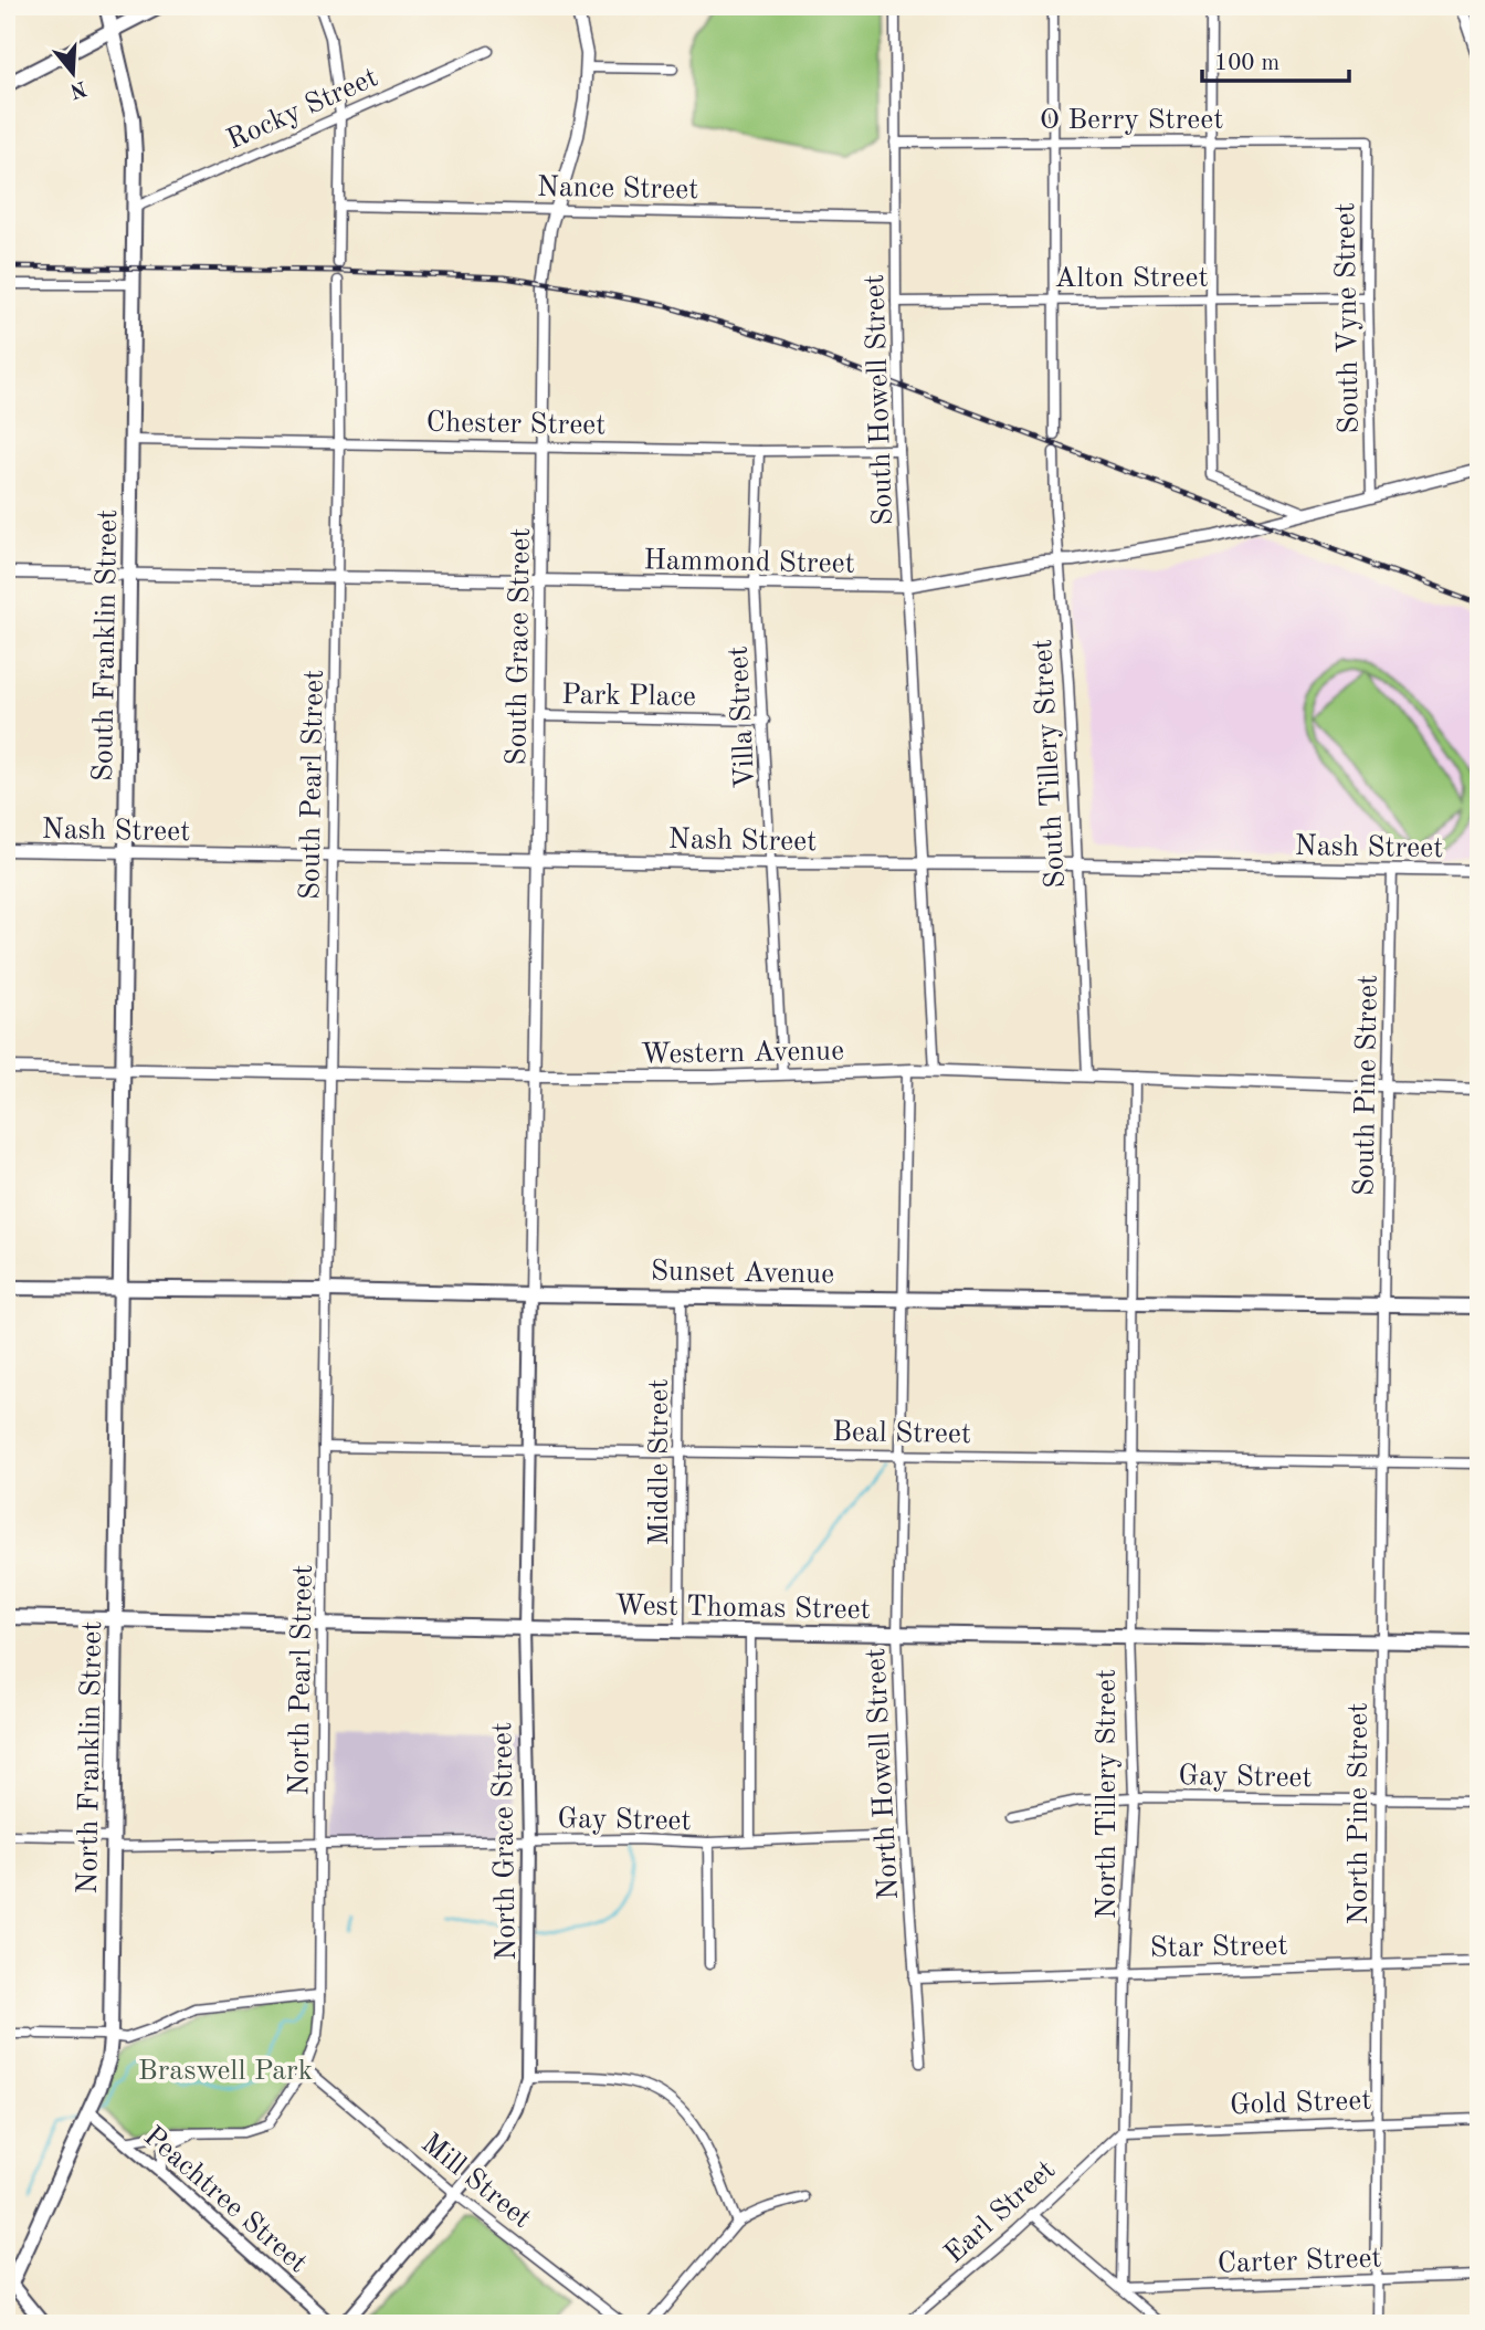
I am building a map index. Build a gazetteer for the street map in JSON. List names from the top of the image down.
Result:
{
  "streets": {
    "main road": [
      "South Franklin Street",
      "Sunset Avenue",
      "West Thomas Street",
      "North Franklin Street",
      "North Grace Street",
      "Peachtree Street"
    ],
    "street": [
      "Rocky Street",
      "O Berry Street",
      "Nance Street",
      "Alton Street",
      "South Vyne Street",
      "South Howell Street",
      "Chester Street",
      "Hammond Street",
      "South Grace Street",
      "Park Place",
      "Villa Street",
      "South Tillery Street",
      "South Pearl Street",
      "Nash Street",
      "Western Avenue",
      "South Pine Street",
      "Beal Street",
      "Middle Street",
      "North Pearl Street",
      "North Howell Street",
      "Gay Street",
      "North Tillery Street",
      "North Pine Street",
      "Star Street",
      "Gold Street",
      "Mill Street",
      "Earl Street",
      "Carter Street"
    ]
  },
  "crossings": [
    ["Rocky Street", "South Franklin Street"],
    ["O Berry Street", "South Vyne Street"],
    ["O Berry Street", "South Howell Street"],
    ["Nance Street", "South Howell Street"],
    ["Nance Street", "South Grace Street"],
    ["Alton Street", "South Vyne Street"],
    ["Alton Street", "South Howell Street"],
    ["South Vyne Street", "Hammond Street"],
    ["South Howell Street", "Chester Street"],
    ["South Howell Street", "Hammond Street"],
    ["South Howell Street", "Nash Street"],
    ["South Howell Street", "Western Avenue"],
    ["Chester Street", "South Franklin Street"],
    ["Chester Street", "South Grace Street"],
    ["Chester Street", "Villa Street"],
    ["Chester Street", "South Pearl Street"],
    ["Hammond Street", "South Franklin Street"],
    ["Hammond Street", "South Grace Street"],
    ["Hammond Street", "Villa Street"],
    ["Hammond Street", "South Tillery Street"],
    ["Hammond Street", "South Pearl Street"],
    ["South Franklin Street", "Nash Street"],
    ["South Franklin Street", "Western Avenue"],
    ["South Franklin Street", "Sunset Avenue"],
    ["South Franklin Street", "North Franklin Street"],
    ["South Grace Street", "Park Place"],
    ["South Grace Street", "Nash Street"],
    ["South Grace Street", "Western Avenue"],
    ["South Grace Street", "Sunset Avenue"],
    ["South Grace Street", "North Grace Street"],
    ["Park Place", "Villa Street"],
    ["Villa Street", "Nash Street"],
    ["Villa Street", "Western Avenue"],
    ["South Tillery Street", "Nash Street"],
    ["South Tillery Street", "Western Avenue"],
    ["South Pearl Street", "Nash Street"],
    ["South Pearl Street", "Western Avenue"],
    ["South Pearl Street", "Sunset Avenue"],
    ["South Pearl Street", "North Pearl Street"],
    ["Nash Street", "South Pine Street"],
    ["Western Avenue", "South Pine Street"],
    ["South Pine Street", "Sunset Avenue"],
    ["South Pine Street", "North Pine Street"],
    ["Sunset Avenue", "Middle Street"],
    ["Sunset Avenue", "North Pearl Street"],
    ["Sunset Avenue", "North Franklin Street"],
    ["Sunset Avenue", "North Howell Street"],
    ["Sunset Avenue", "North Tillery Street"],
    ["Sunset Avenue", "North Pine Street"],
    ["Sunset Avenue", "North Grace Street"],
    ["Beal Street", "Middle Street"],
    ["Beal Street", "North Pearl Street"],
    ["Beal Street", "North Howell Street"],
    ["Beal Street", "North Tillery Street"],
    ["Beal Street", "North Pine Street"],
    ["Beal Street", "North Grace Street"],
    ["Middle Street", "West Thomas Street"],
    ["West Thomas Street", "North Pearl Street"],
    ["West Thomas Street", "North Franklin Street"],
    ["West Thomas Street", "North Howell Street"],
    ["West Thomas Street", "North Tillery Street"],
    ["West Thomas Street", "North Pine Street"],
    ["West Thomas Street", "North Grace Street"],
    ["North Pearl Street", "Gay Street"],
    ["North Pearl Street", "Mill Street"],
    ["North Pearl Street", "Peachtree Street"],
    ["North Franklin Street", "Gay Street"],
    ["North Franklin Street", "Peachtree Street"],
    ["North Howell Street", "Gay Street"],
    ["North Howell Street", "Star Street"],
    ["Gay Street", "North Tillery Street"],
    ["Gay Street", "North Pine Street"],
    ["Gay Street", "North Grace Street"],
    ["North Tillery Street", "Star Street"],
    ["North Tillery Street", "Gold Street"],
    ["North Tillery Street", "Earl Street"],
    ["North Tillery Street", "Carter Street"],
    ["North Pine Street", "Star Street"],
    ["North Pine Street", "Gold Street"],
    ["North Pine Street", "Carter Street"],
    ["North Grace Street", "Mill Street"],
    ["Gold Street", "Earl Street"]
  ],
  "parks": ["Braswell Park"],
  "scale_bar": "100 m",
  "north": "bottom"
}
